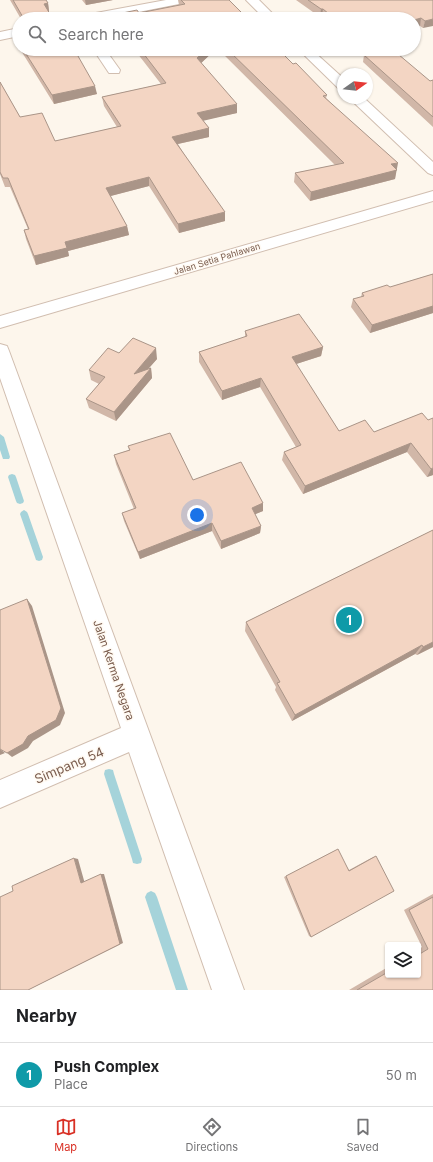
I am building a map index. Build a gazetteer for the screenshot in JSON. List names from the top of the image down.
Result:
{
  "streets": {
    "street": ["Jalan Setia Pahlawan", "Jalan Kerma Negara", "Simpang 54"]
  },
  "crossings": [
    ["Jalan Kerma Negara", "Simpang 54"]
  ],
  "north": "right",
  "page": {
    "search": "Search here",
    "pins": "1",
    "heading": "Nearby",
    "list": [
      {
        "mark": "1",
        "name": "Push Complex",
        "note": "Place",
        "value": "50 m"
      }
    ],
    "nav": ["Map", "Directions", "Saved"]
  }
}
